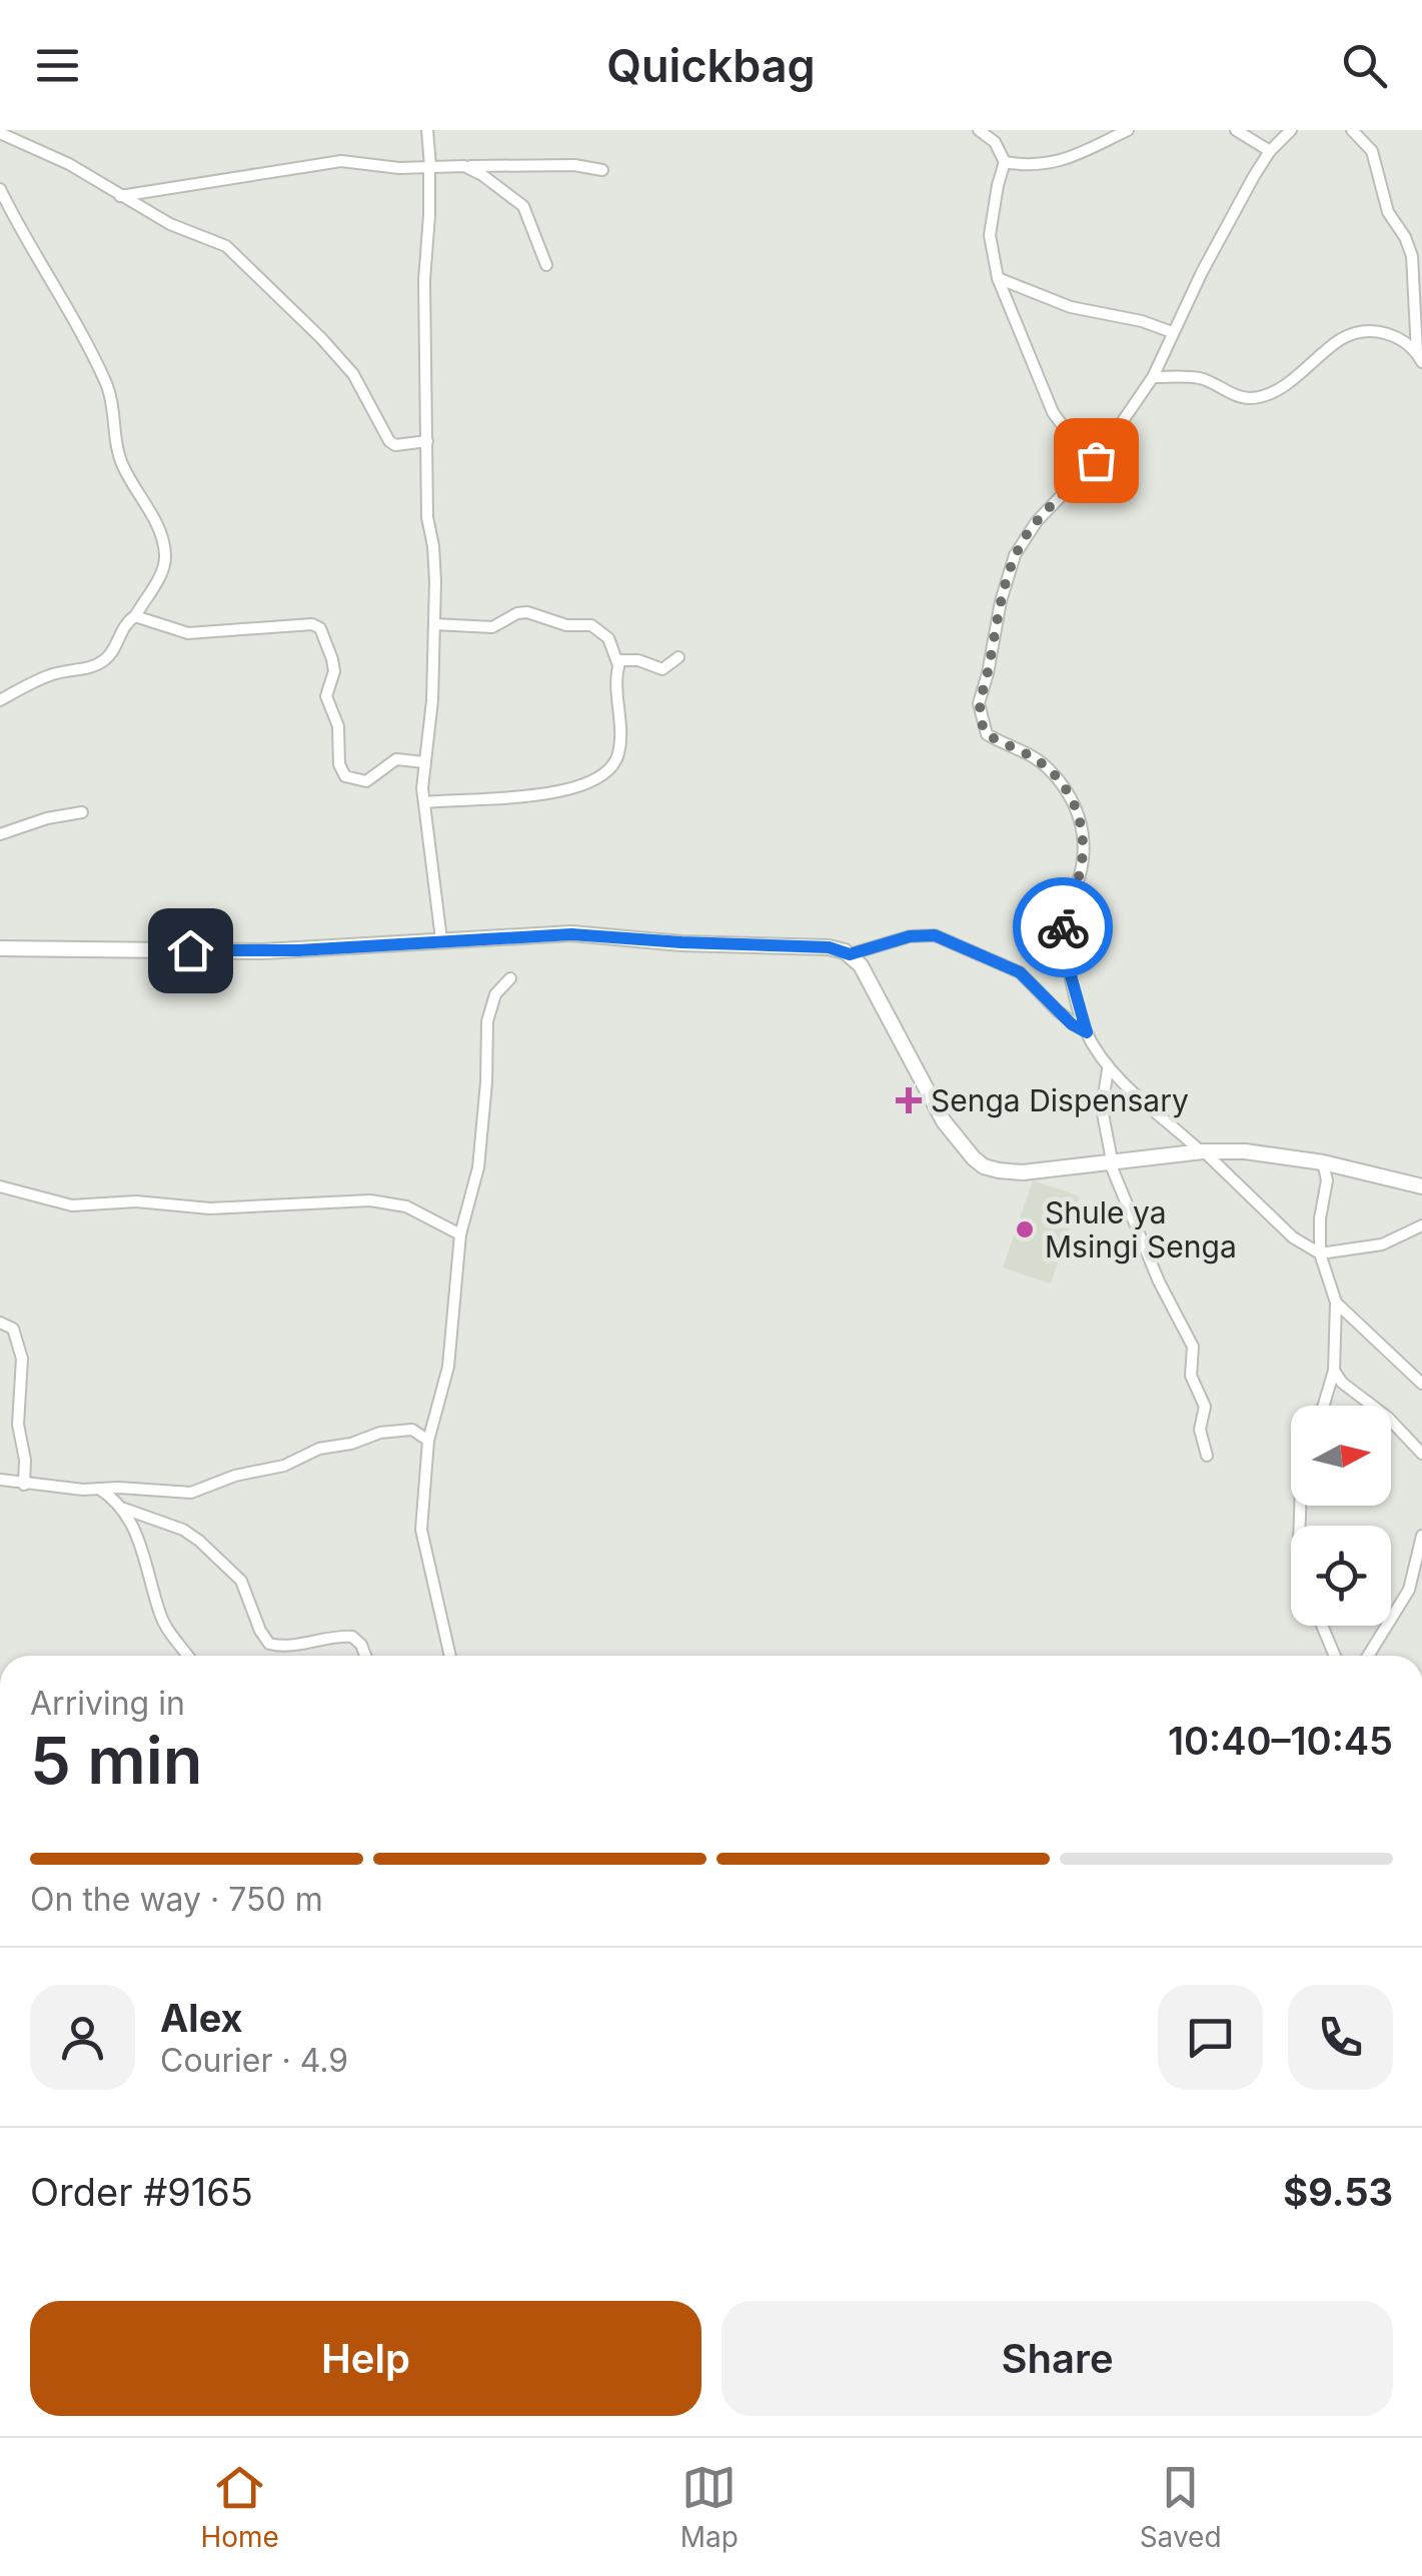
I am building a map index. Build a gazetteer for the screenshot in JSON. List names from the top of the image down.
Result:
{
  "places": {
    "health": ["Senga Dispensary"],
    "other": ["Shule ya Msingi Senga"]
  },
  "north": "right",
  "page": {
    "header": "Quickbag",
    "heading": ["5 min", "Arriving in", "10:40–10:45"],
    "panel": [
      "Alex",
      "Courier · 4.9",
      "Order #9165",
      "$9.53"
    ],
    "bar": "On the way · 750 m",
    "buttons": ["Help", "Share"],
    "tabs": ["Home", "Map", "Saved"]
  }
}
